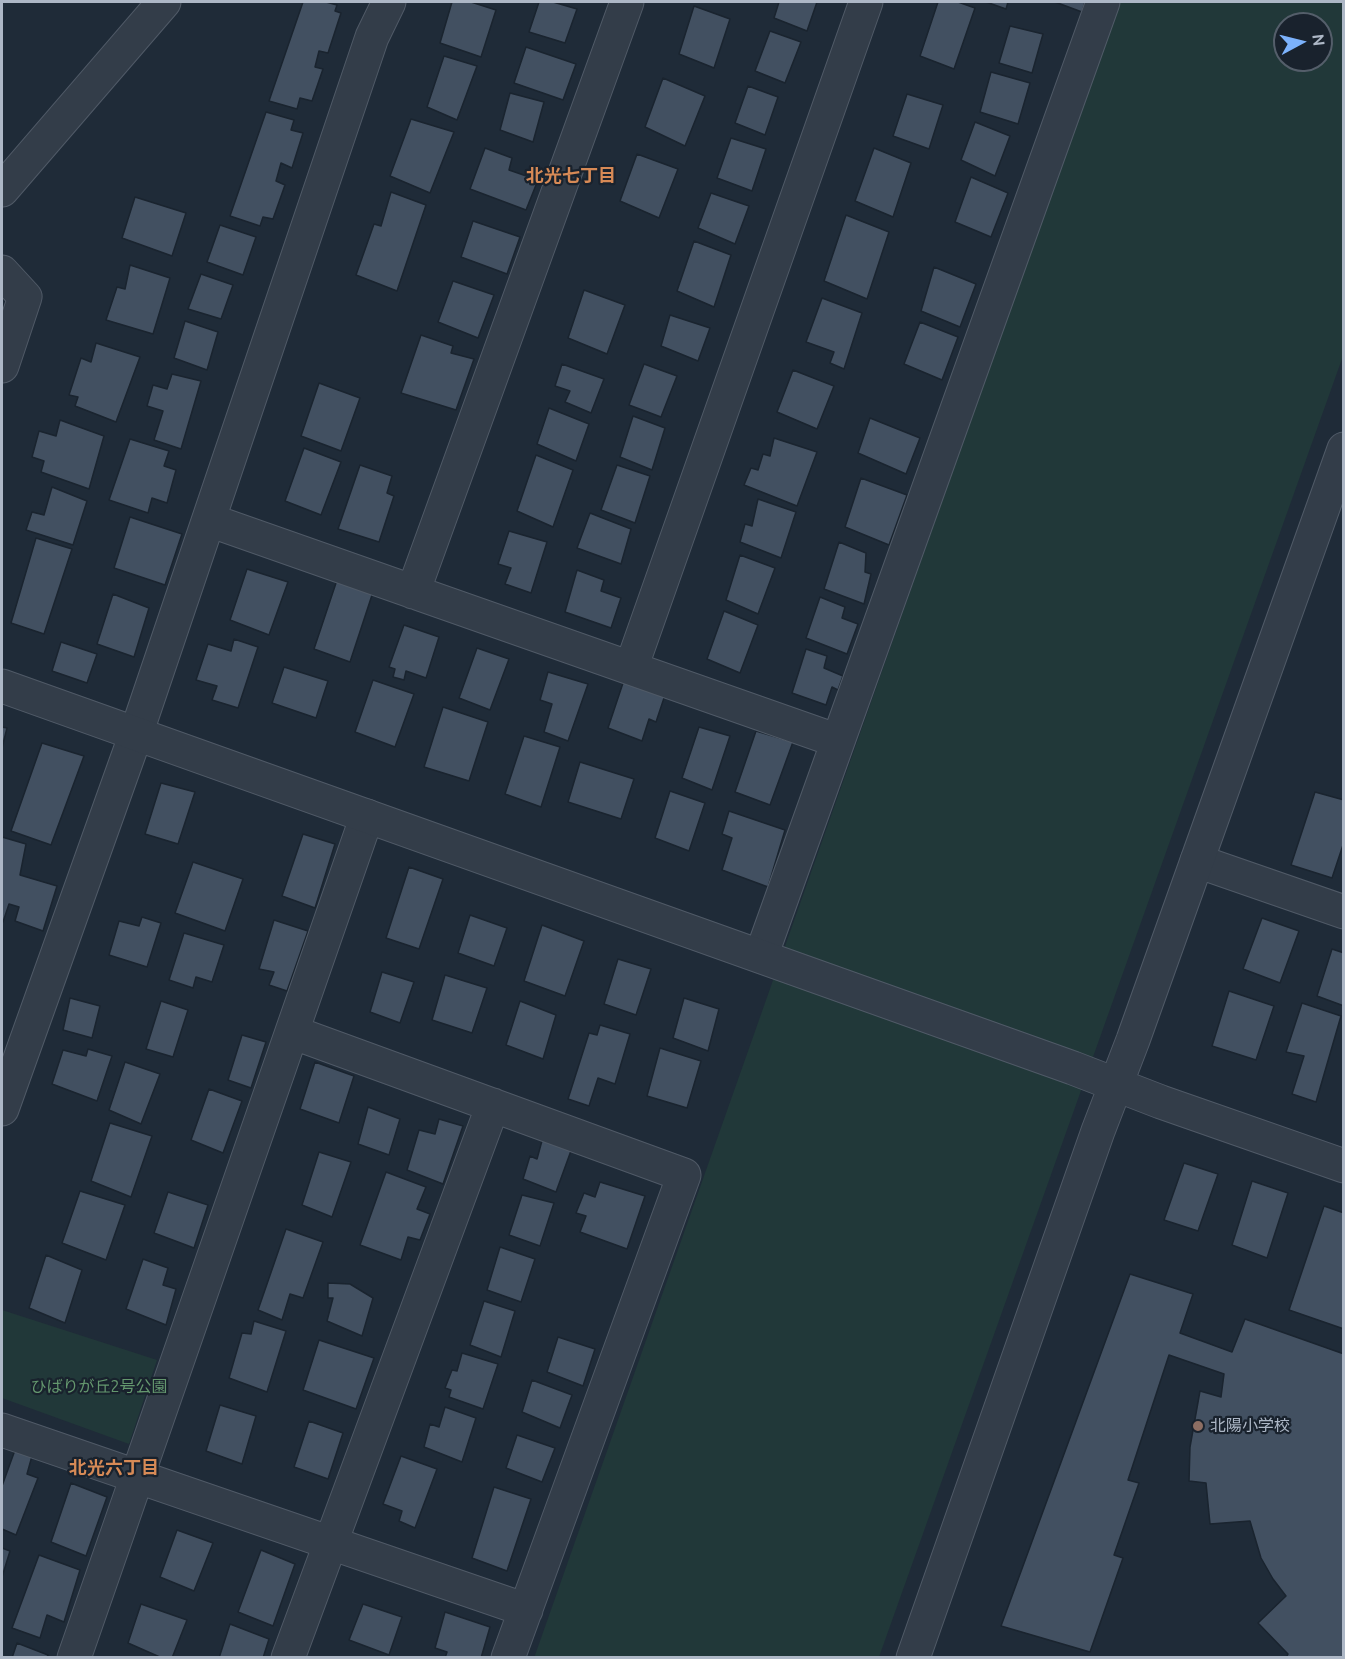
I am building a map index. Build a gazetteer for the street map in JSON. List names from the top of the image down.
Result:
{
  "districts": ["北光七丁目", "北光六丁目"],
  "parks": ["ひばりが丘2号公園"],
  "places": ["北陽小学校"],
  "north": "right"
}
